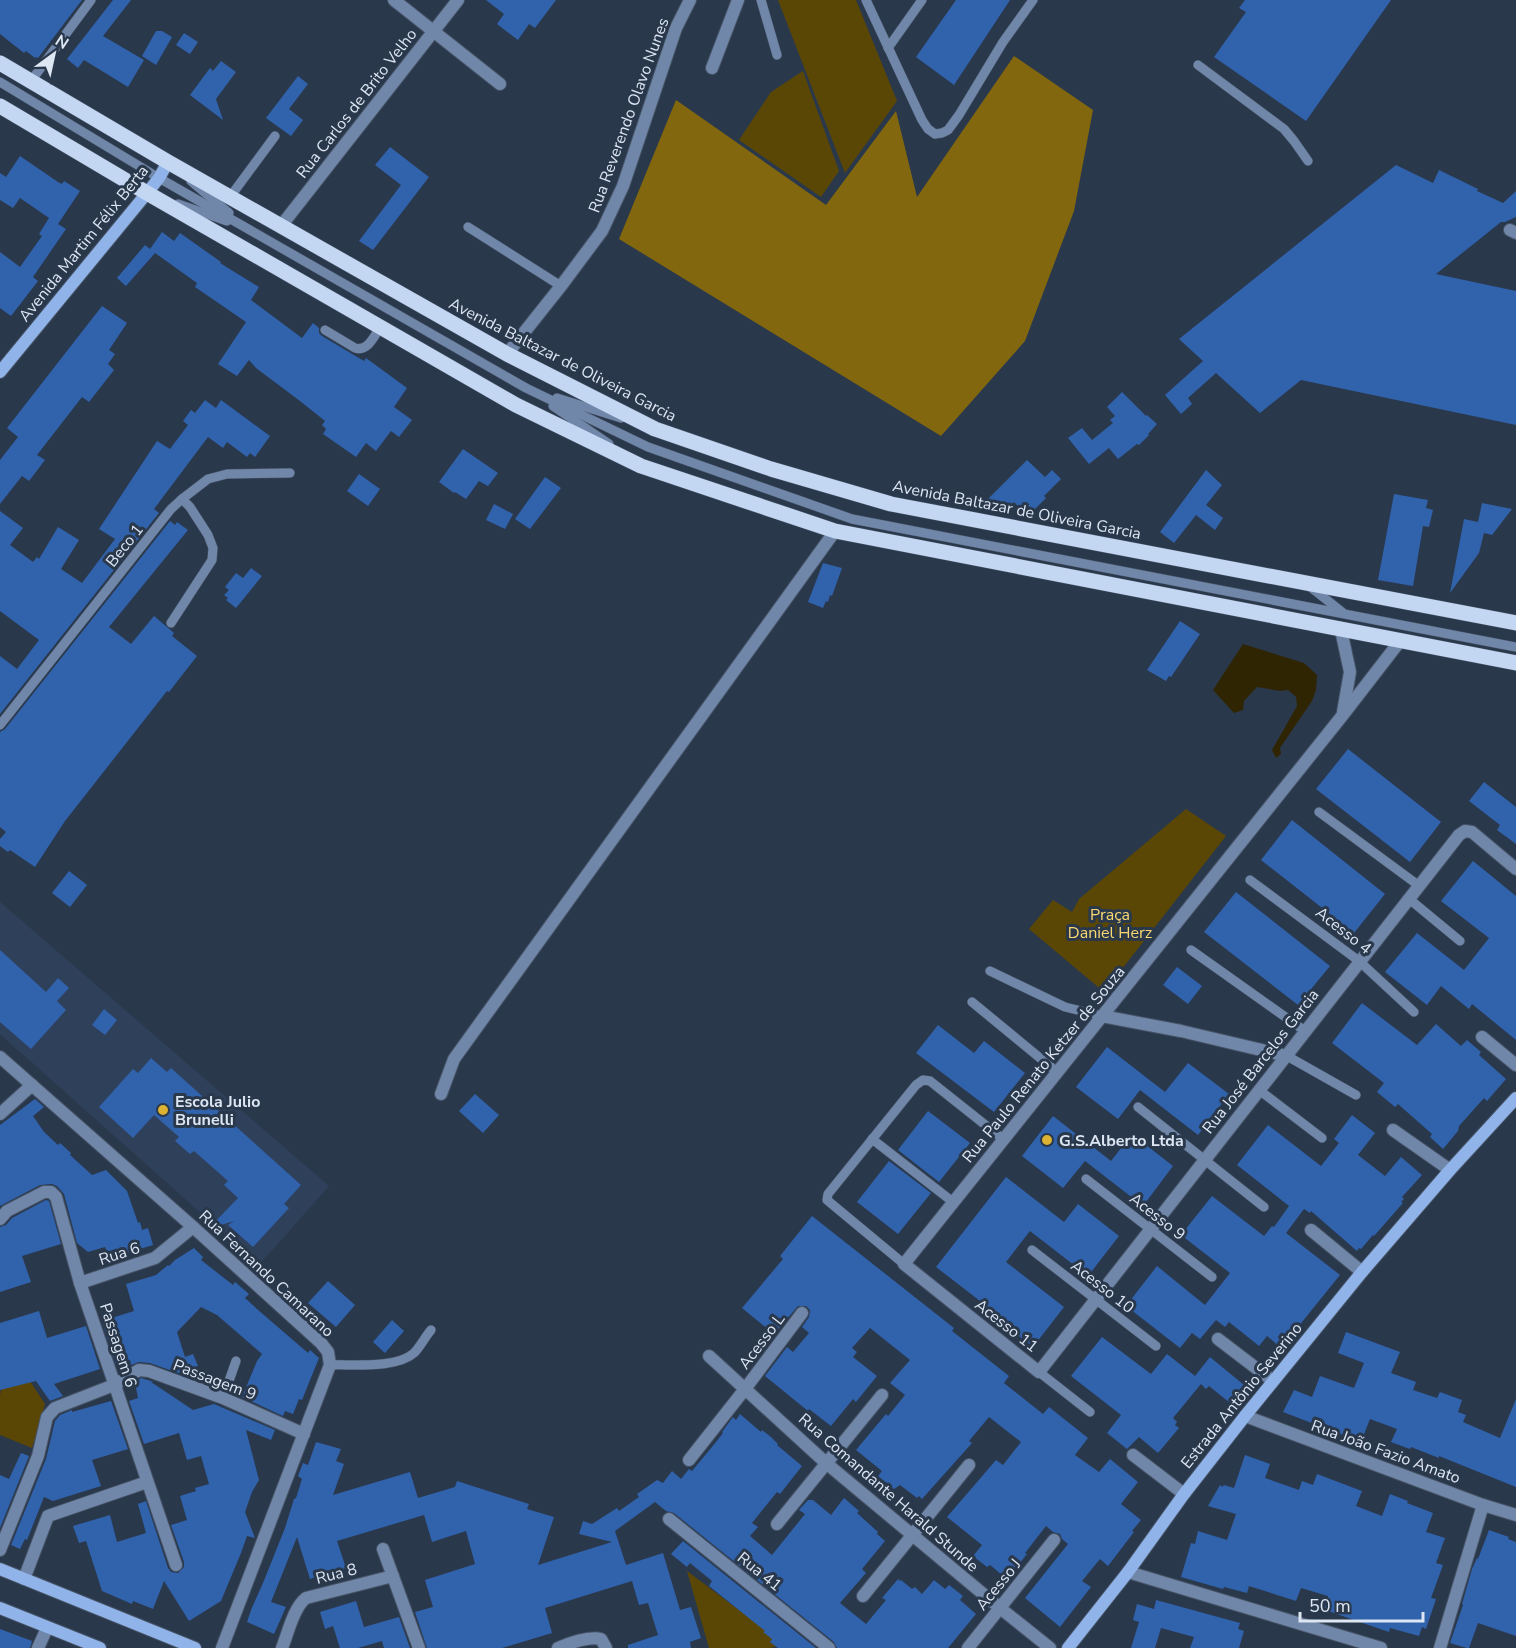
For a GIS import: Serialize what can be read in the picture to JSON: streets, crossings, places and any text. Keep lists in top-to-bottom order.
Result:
{
  "streets": {
    "main road": ["Avenida Martim Félix Berta", "Avenida Baltazar de Oliveira Garcia", "Estrada Antônio Severino"],
    "street": [
      "Rua Carlos de Brito Velho",
      "Rua Reverendo Olavo Nunes",
      "Rua José Barcelos Garcia",
      "Rua Paulo Renato Ketzer de Souza",
      "Rua 6",
      "Rua Fernando Camarano",
      "Acesso 11",
      "Acesso L",
      "Passagem 6",
      "Passagem 9",
      "Rua João Fazio Amato",
      "Rua Comandante Harald Stunde",
      "Rua 41",
      "Rua 8",
      "Acesso J"
    ],
    "lane": [
      "Beco 1",
      "Acesso 4",
      "Acesso 9",
      "Acesso 10"
    ]
  },
  "crossings": [
    ["Rua Carlos de Brito Velho", "Avenida Baltazar de Oliveira Garcia"],
    ["Rua Reverendo Olavo Nunes", "Avenida Baltazar de Oliveira Garcia"],
    ["Avenida Martim Félix Berta", "Avenida Baltazar de Oliveira Garcia"],
    ["Acesso 4", "Rua José Barcelos Garcia"],
    ["Rua José Barcelos Garcia", "Acesso 9"],
    ["Rua José Barcelos Garcia", "Acesso 10"],
    ["Rua José Barcelos Garcia", "Acesso 11"],
    ["Rua Paulo Renato Ketzer de Souza", "Acesso 11"],
    ["Rua 6", "Rua Fernando Camarano"],
    ["Rua 6", "Passagem 6"],
    ["Rua Fernando Camarano", "Passagem 9"],
    ["Acesso L", "Rua Comandante Harald Stunde"],
    ["Passagem 6", "Passagem 9"],
    ["Estrada Antônio Severino", "Rua João Fazio Amato"],
    ["Rua Comandante Harald Stunde", "Acesso J"]
  ],
  "parks": ["Praça Daniel Herz"],
  "places": ["Escola Julio Brunelli", "G.S.Alberto Ltda"],
  "scale_bar": "50 m",
  "north": "top right"
}
